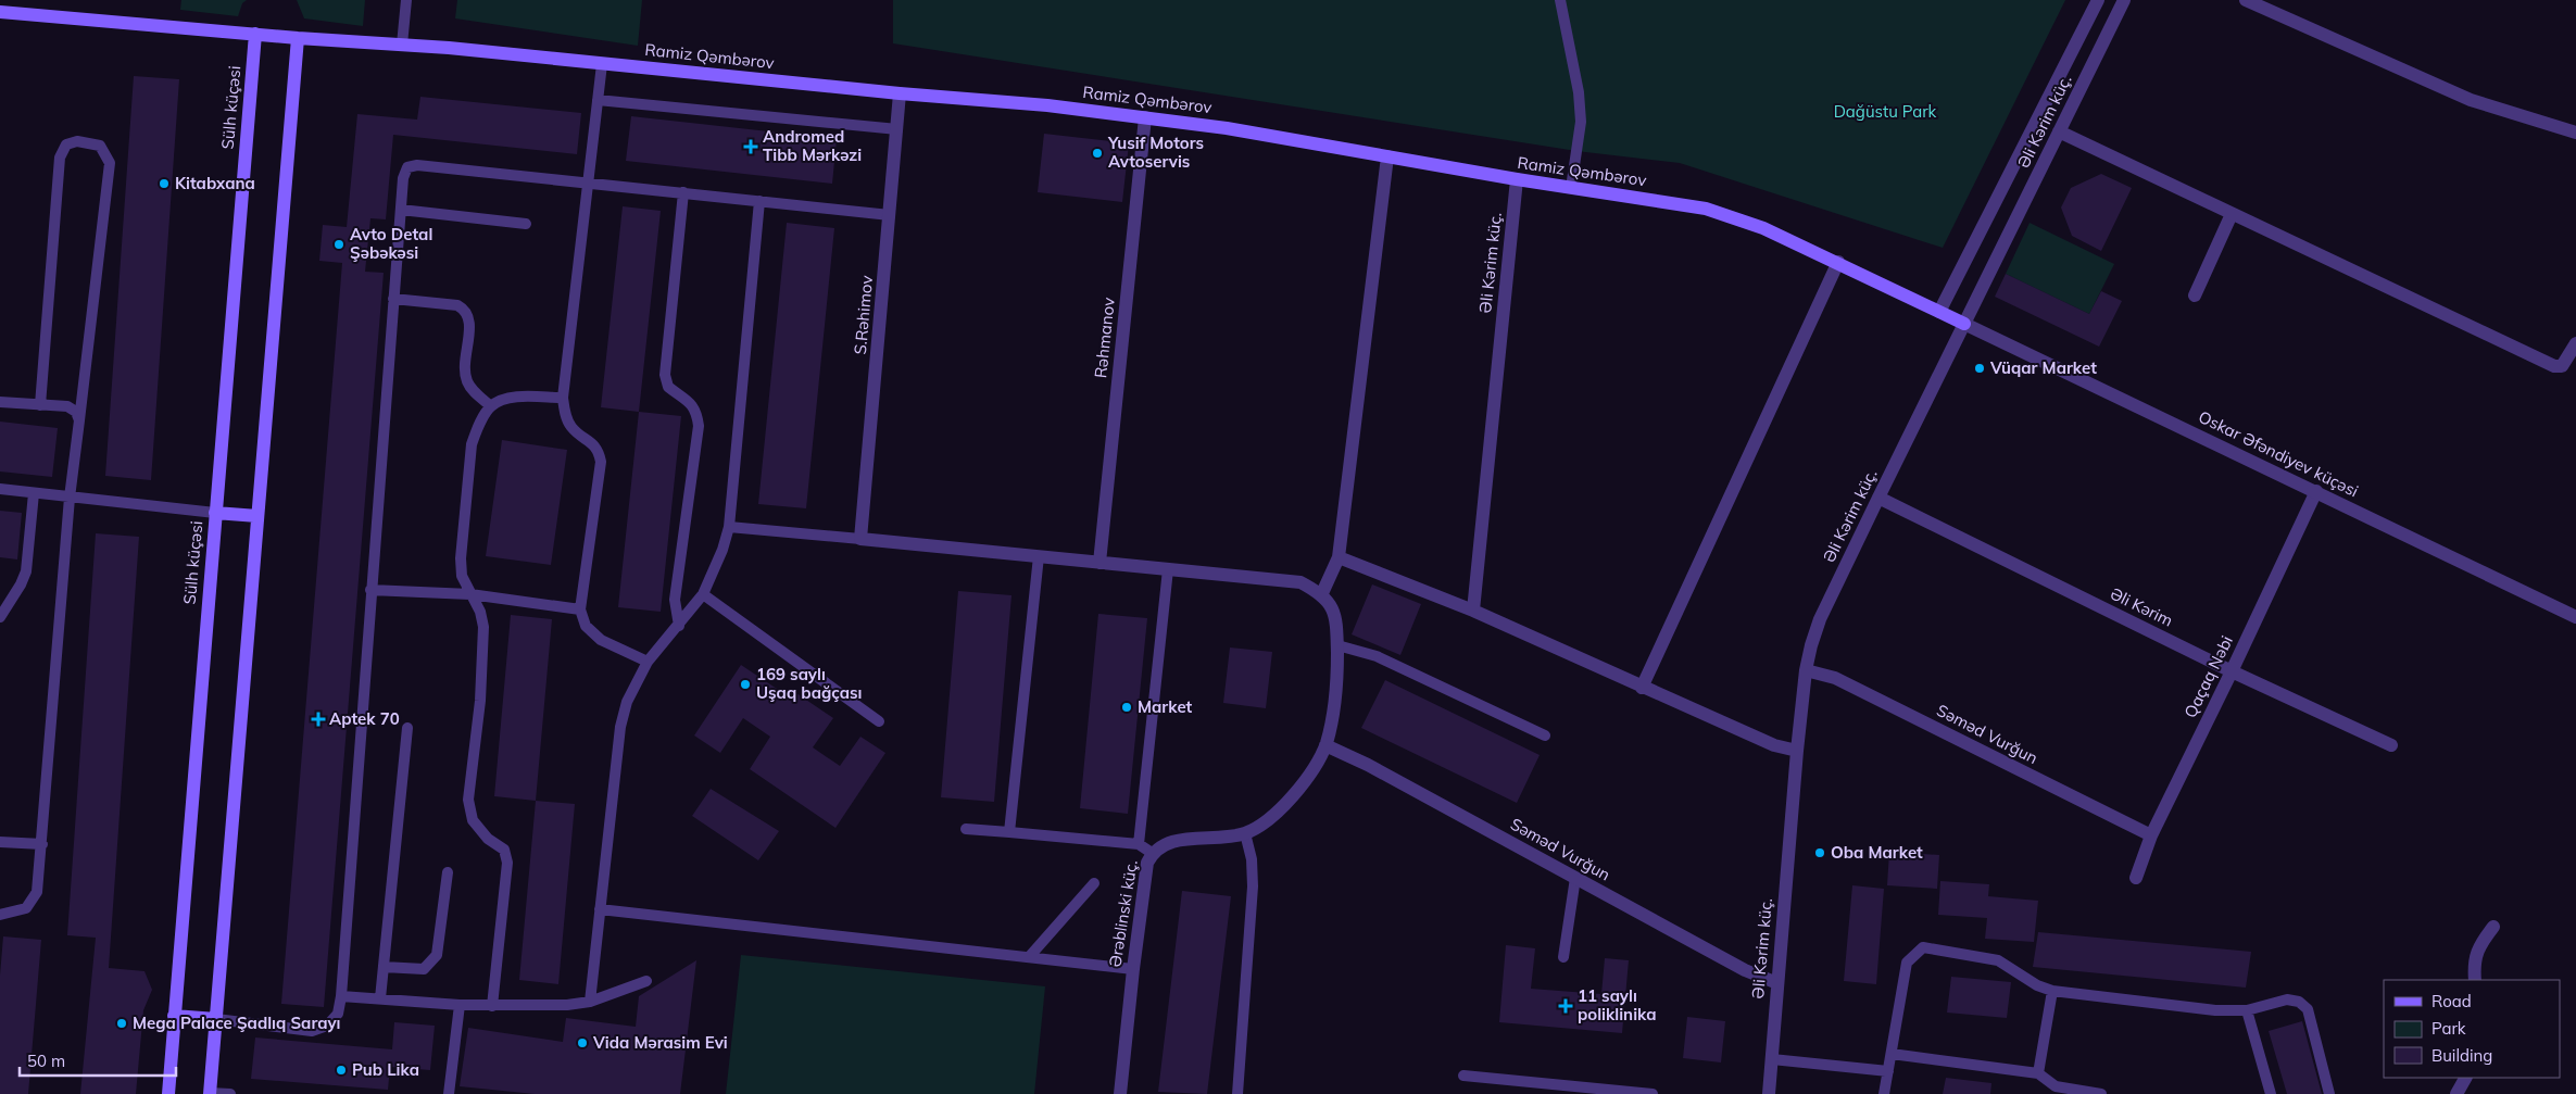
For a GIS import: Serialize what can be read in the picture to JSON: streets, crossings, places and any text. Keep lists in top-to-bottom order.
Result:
{
  "streets": {
    "main road": ["Ramiz Qəmbərov", "Sülh küçəsi"],
    "street": [
      "Əli Kərim küç.",
      "S.Rəhimov",
      "Rəhmanov",
      "Oskar Əfəndiyev küçəsi",
      "Əli Kərim",
      "Qaçaq Nəbi",
      "Səməd Vurğun",
      "Ərəblinski küç."
    ]
  },
  "crossings": [
    ["Ramiz Qəmbərov", "Sülh küçəsi"],
    ["Ramiz Qəmbərov", "Əli Kərim küç."],
    ["Ramiz Qəmbərov", "S.Rəhimov"],
    ["Ramiz Qəmbərov", "Rəhmanov"],
    ["Ramiz Qəmbərov", "Oskar Əfəndiyev küçəsi"],
    ["Əli Kərim küç.", "Oskar Əfəndiyev küçəsi"],
    ["Əli Kərim küç.", "Əli Kərim"],
    ["Əli Kərim küç.", "Səməd Vurğun"],
    ["Oskar Əfəndiyev küçəsi", "Qaçaq Nəbi"],
    ["Əli Kərim", "Qaçaq Nəbi"],
    ["Qaçaq Nəbi", "Səməd Vurğun"],
    ["Səməd Vurğun", "Ərəblinski küç."]
  ],
  "parks": ["Dağüstu Park"],
  "places": {
    "health": ["Andromed Tibb Mərkəzi", "Aptek 70", "11 saylı poliklinika"],
    "other": [
      "Yusif Motors Avtoservis",
      "Kitabxana",
      "Avto Detal Şəbəkəsi",
      "Vüqar Market",
      "169 saylı Uşaq bağçası",
      "Market",
      "Oba Market",
      "Mega Palace Şadlıq Sarayı",
      "Vida Mərasim Evi",
      "Pub Lika"
    ]
  },
  "legend": ["Road", "Park", "Building"],
  "scale_bar": "50 m"
}
